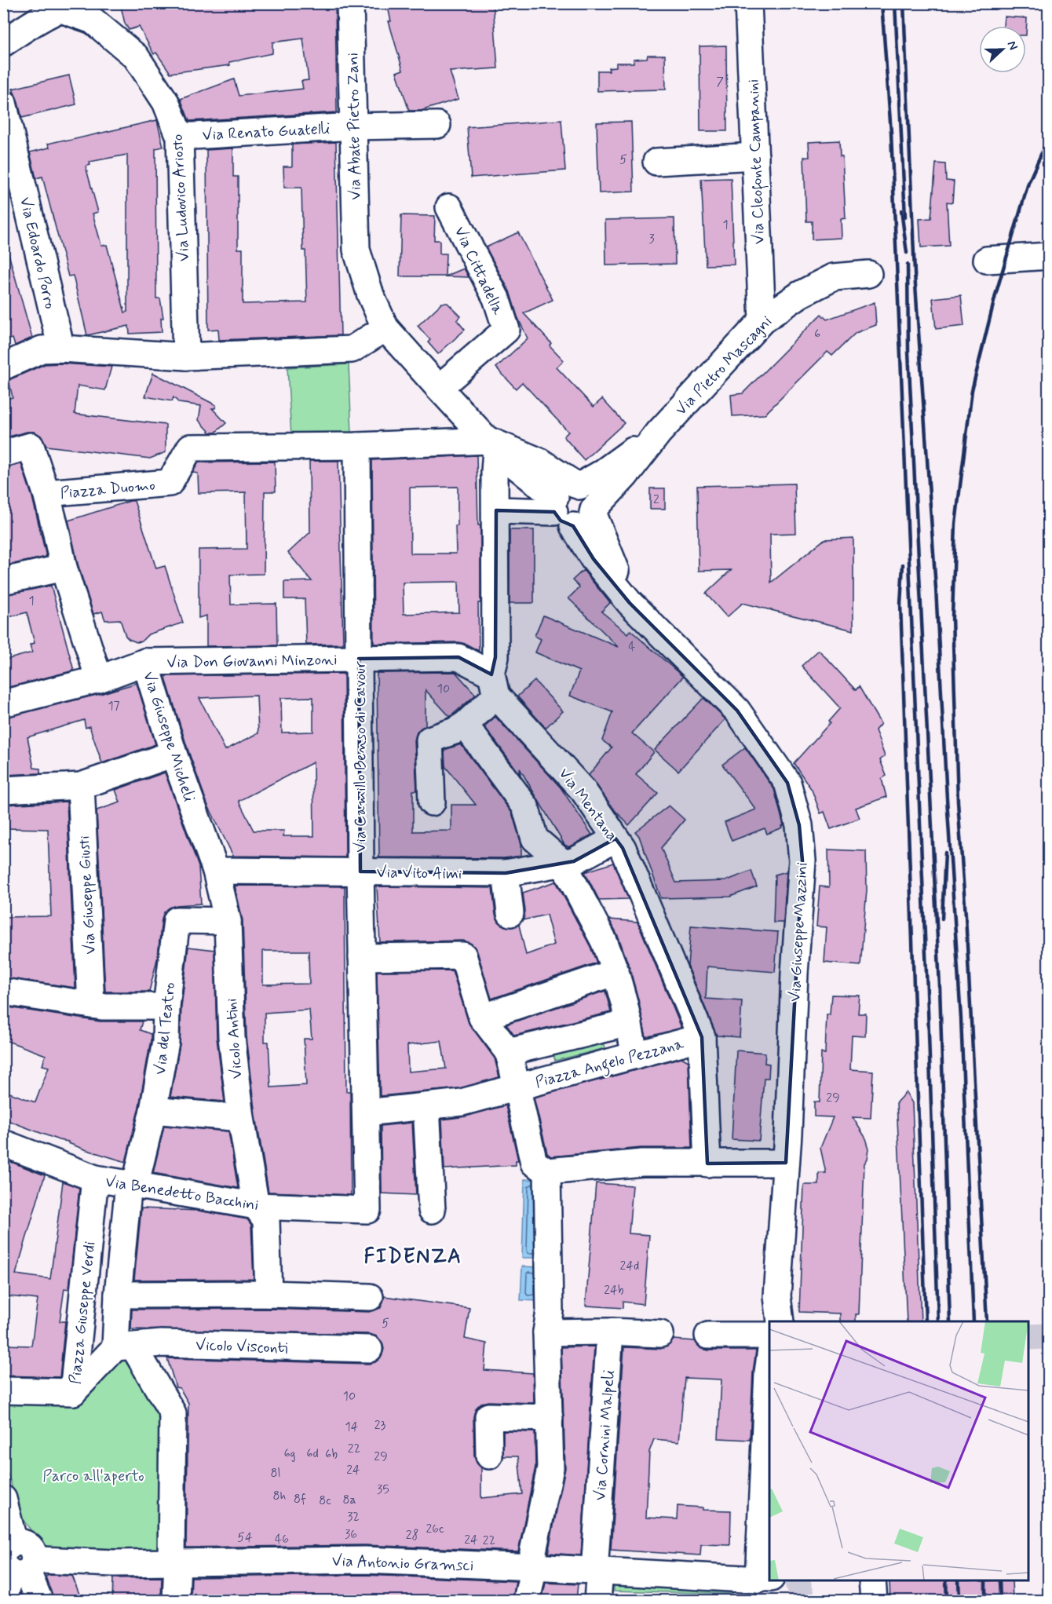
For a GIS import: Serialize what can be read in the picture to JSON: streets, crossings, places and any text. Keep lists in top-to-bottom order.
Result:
{
  "streets": {
    "street": [
      "Via Abate Pietro Zani",
      "Via Renato Guatelli",
      "Via Cleofonte Campanini",
      "Via Ludovico Ariosto",
      "Via Edoardo Porro",
      "Via Cittadella",
      "Via Pietro Mascagni",
      "Piazza Duomo",
      "Via Don Giovanni Minzoni",
      "Via Giuseppe Micheli",
      "Via Camillo Benso di Cavour",
      "Via Mentana",
      "Via Vito Aimi",
      "Via Giuseppe Giusti",
      "Via Giuseppe Mazzini",
      "Via del Teatro",
      "Vicolo Antini",
      "Piazza Angelo Pezzana",
      "Via Benedetto Bacchini",
      "Piazza Giuseppe Verdi",
      "Vicolo Visconti",
      "Via Cornini Malpeli",
      "Via Antonio Gramsci"
    ]
  },
  "crossings": [
    ["Via Abate Pietro Zani", "Via Renato Guatelli"],
    ["Via Renato Guatelli", "Via Ludovico Ariosto"],
    ["Via Cleofonte Campanini", "Via Pietro Mascagni"],
    ["Via Pietro Mascagni", "Via Giuseppe Mazzini"],
    ["Piazza Duomo", "Via Camillo Benso di Cavour"],
    ["Via Don Giovanni Minzoni", "Via Giuseppe Micheli"],
    ["Via Don Giovanni Minzoni", "Via Camillo Benso di Cavour"],
    ["Via Don Giovanni Minzoni", "Via Mentana"],
    ["Via Giuseppe Micheli", "Via Vito Aimi"],
    ["Via Giuseppe Micheli", "Vicolo Antini"],
    ["Via Camillo Benso di Cavour", "Via Vito Aimi"],
    ["Via Camillo Benso di Cavour", "Piazza Angelo Pezzana"],
    ["Via Camillo Benso di Cavour", "Via Benedetto Bacchini"],
    ["Via Mentana", "Via Vito Aimi"],
    ["Via Mentana", "Piazza Angelo Pezzana"],
    ["Via Vito Aimi", "Vicolo Antini"],
    ["Via del Teatro", "Vicolo Antini"],
    ["Via del Teatro", "Via Benedetto Bacchini"],
    ["Vicolo Antini", "Via Benedetto Bacchini"],
    ["Via Benedetto Bacchini", "Piazza Giuseppe Verdi"],
    ["Piazza Giuseppe Verdi", "Vicolo Visconti"],
    ["Via Cornini Malpeli", "Via Antonio Gramsci"]
  ],
  "districts": ["FIDENZA"],
  "parks": ["Parco all'aperto"],
  "house_numbers": [
    "7",
    "5",
    "1",
    "3",
    "6",
    "2",
    "1",
    "4",
    "10",
    "17",
    "29",
    "24d",
    "24b",
    "5",
    "10",
    "23",
    "14",
    "22",
    "6g",
    "6d",
    "6b",
    "29",
    "24",
    "8l",
    "35",
    "8h",
    "8f",
    "8a",
    "8c",
    "32",
    "26c",
    "36",
    "28",
    "54",
    "46",
    "24",
    "22"
  ],
  "north": "right"
}
